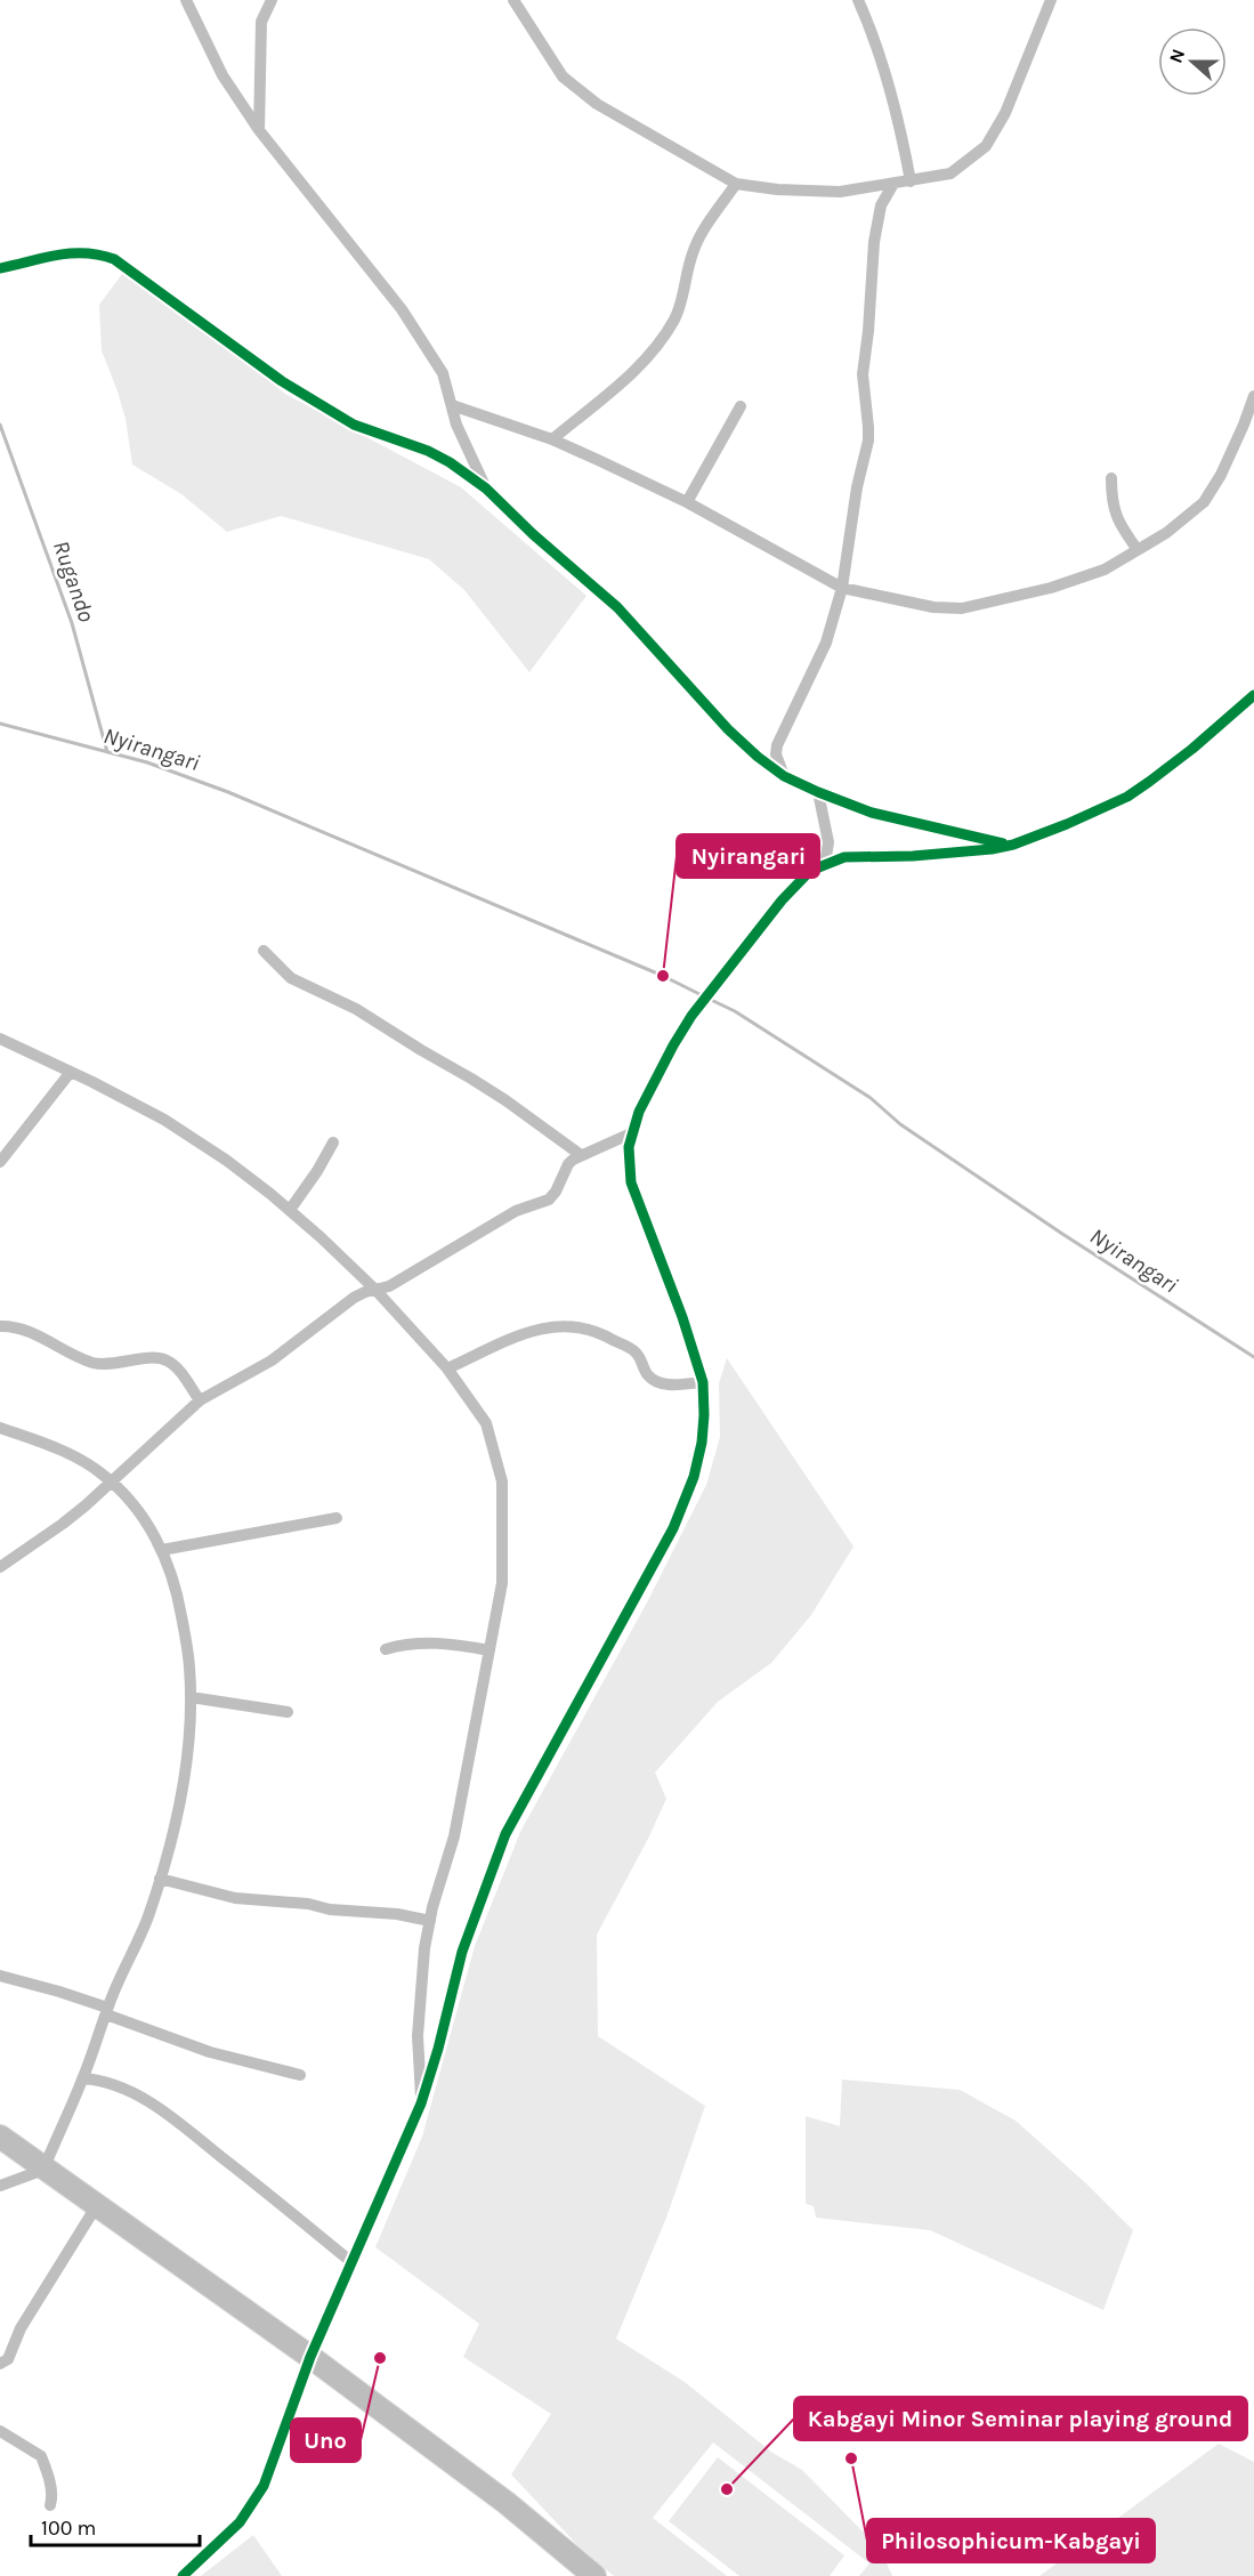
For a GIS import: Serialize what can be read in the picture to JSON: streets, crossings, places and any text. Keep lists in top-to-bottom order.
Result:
{
  "water": ["Rugando", "Nyirangari"],
  "places": [
    "Nyirangari",
    "Uno",
    "Philosophicum-Kabgayi",
    "Kabgayi Minor Seminar playing ground"
  ],
  "scale_bar": "100 m",
  "north": "left"
}
